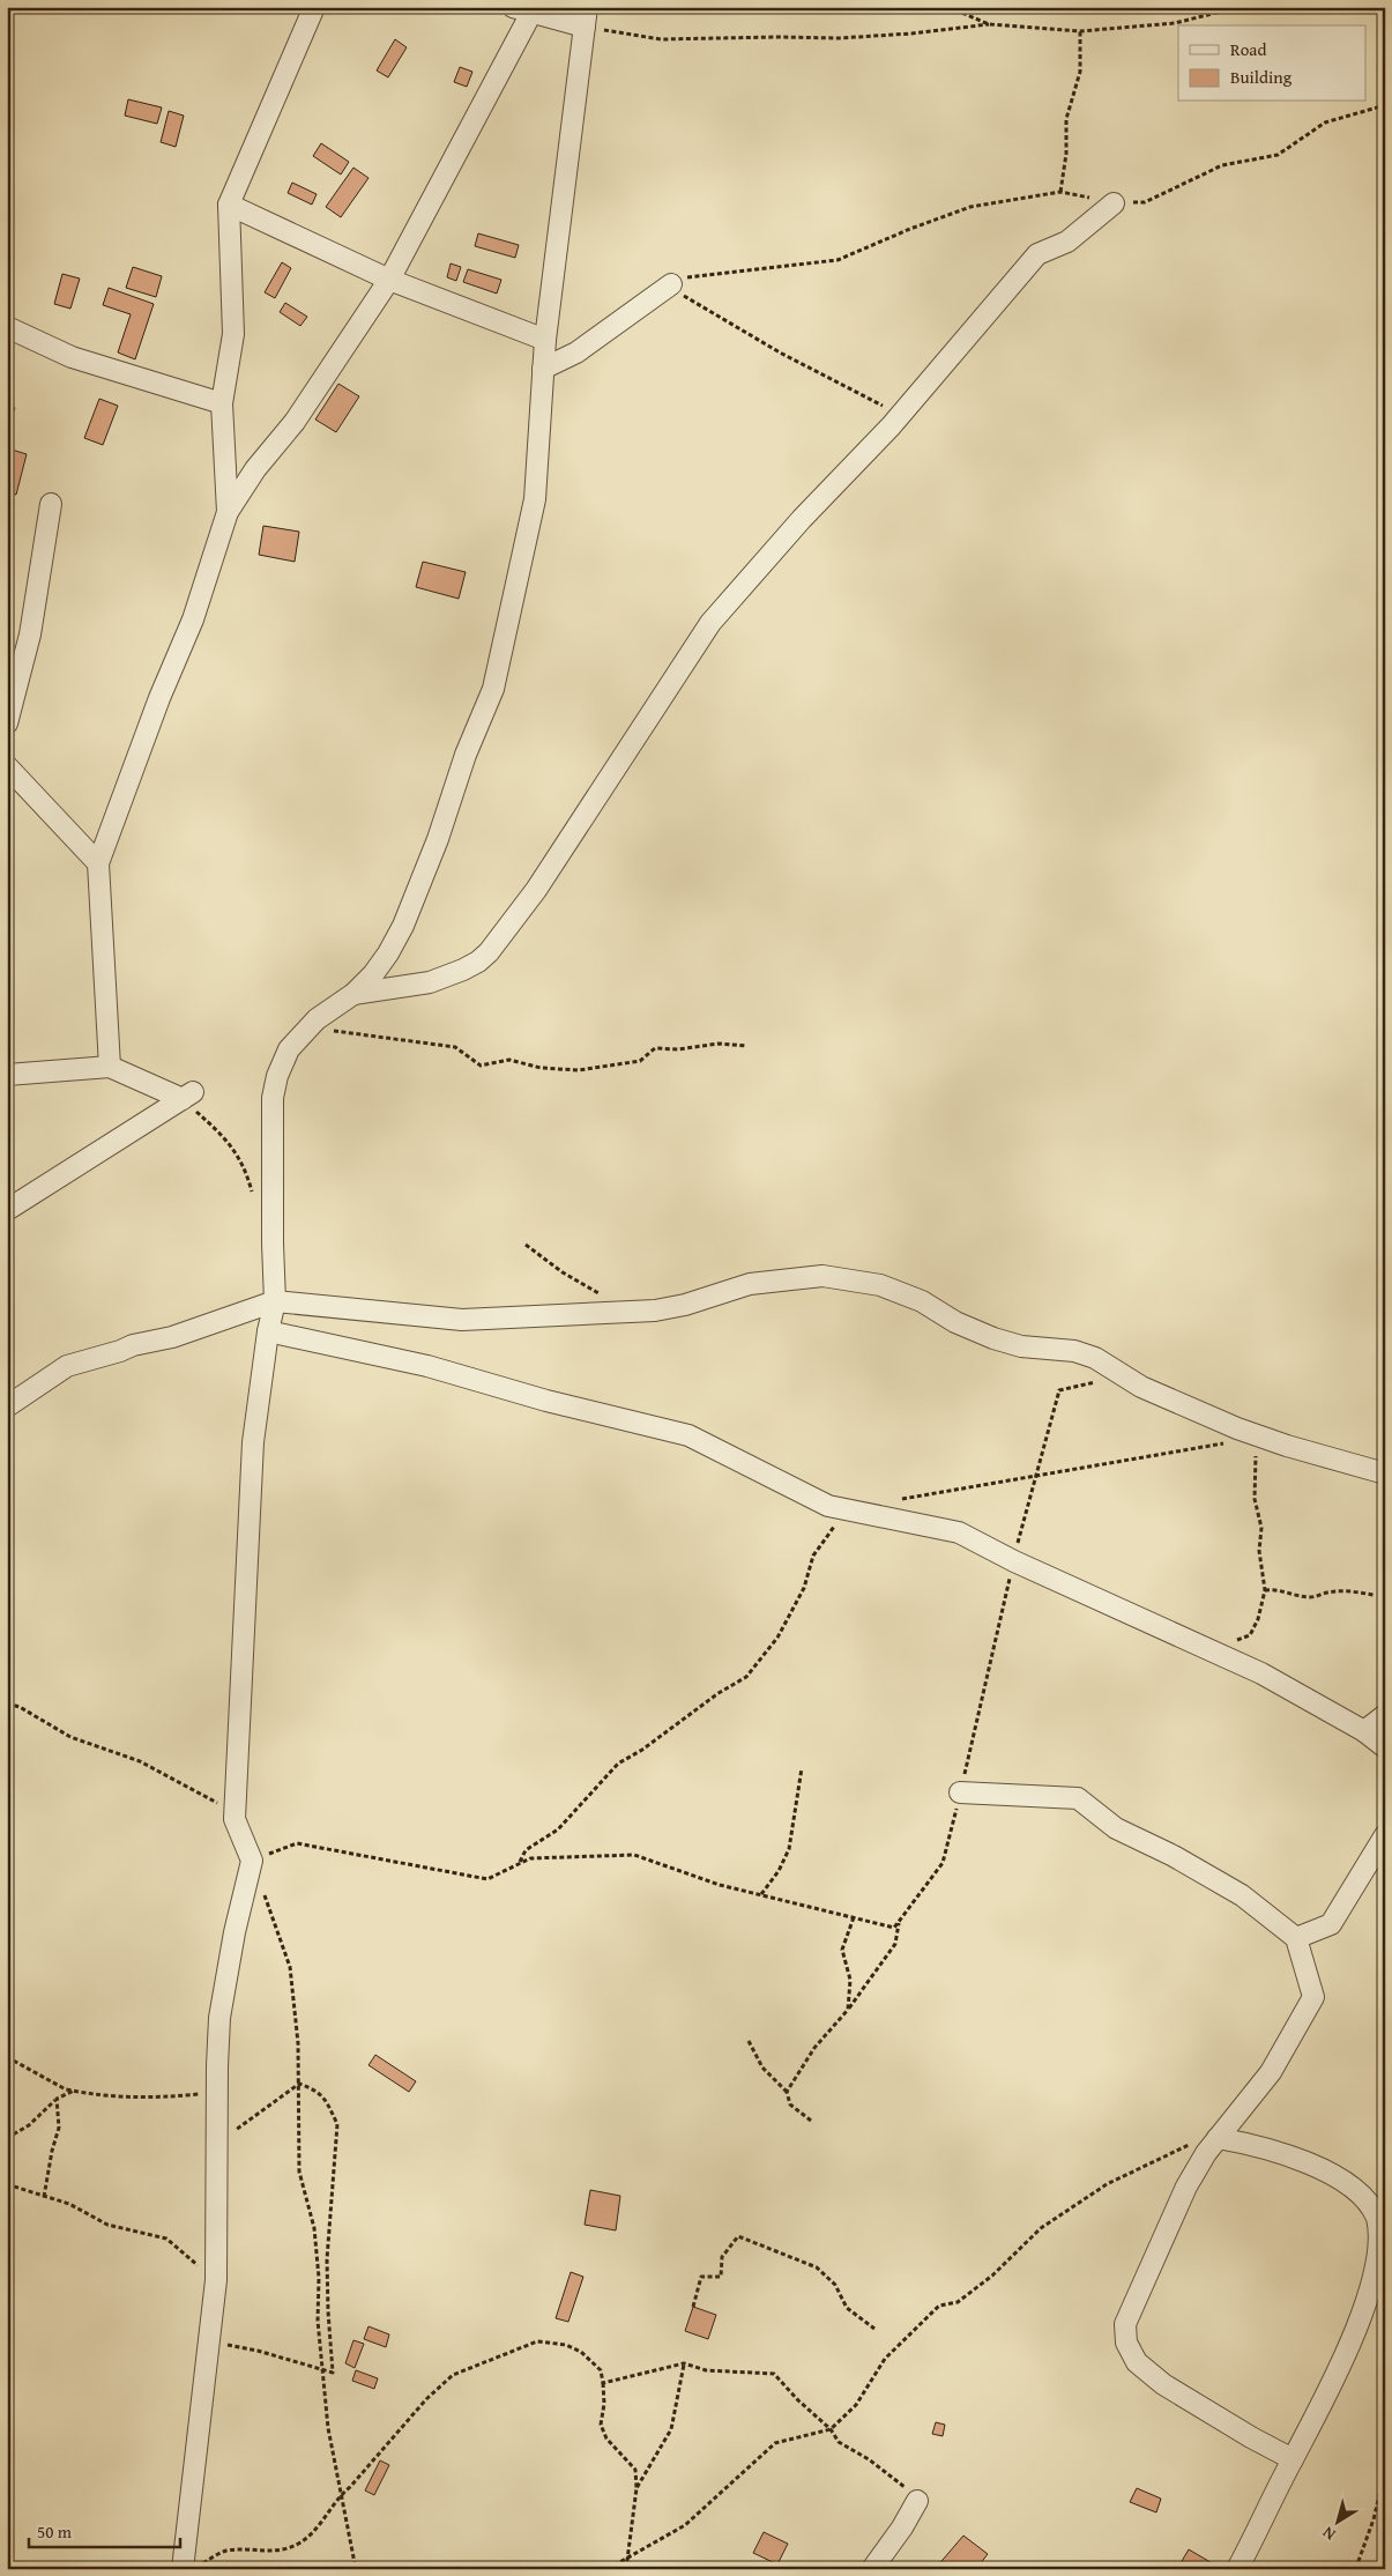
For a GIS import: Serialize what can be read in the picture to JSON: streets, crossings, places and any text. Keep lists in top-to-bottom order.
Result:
{
  "legend": ["Road", "Building"],
  "scale_bar": "50 m",
  "north": "bottom left"
}
